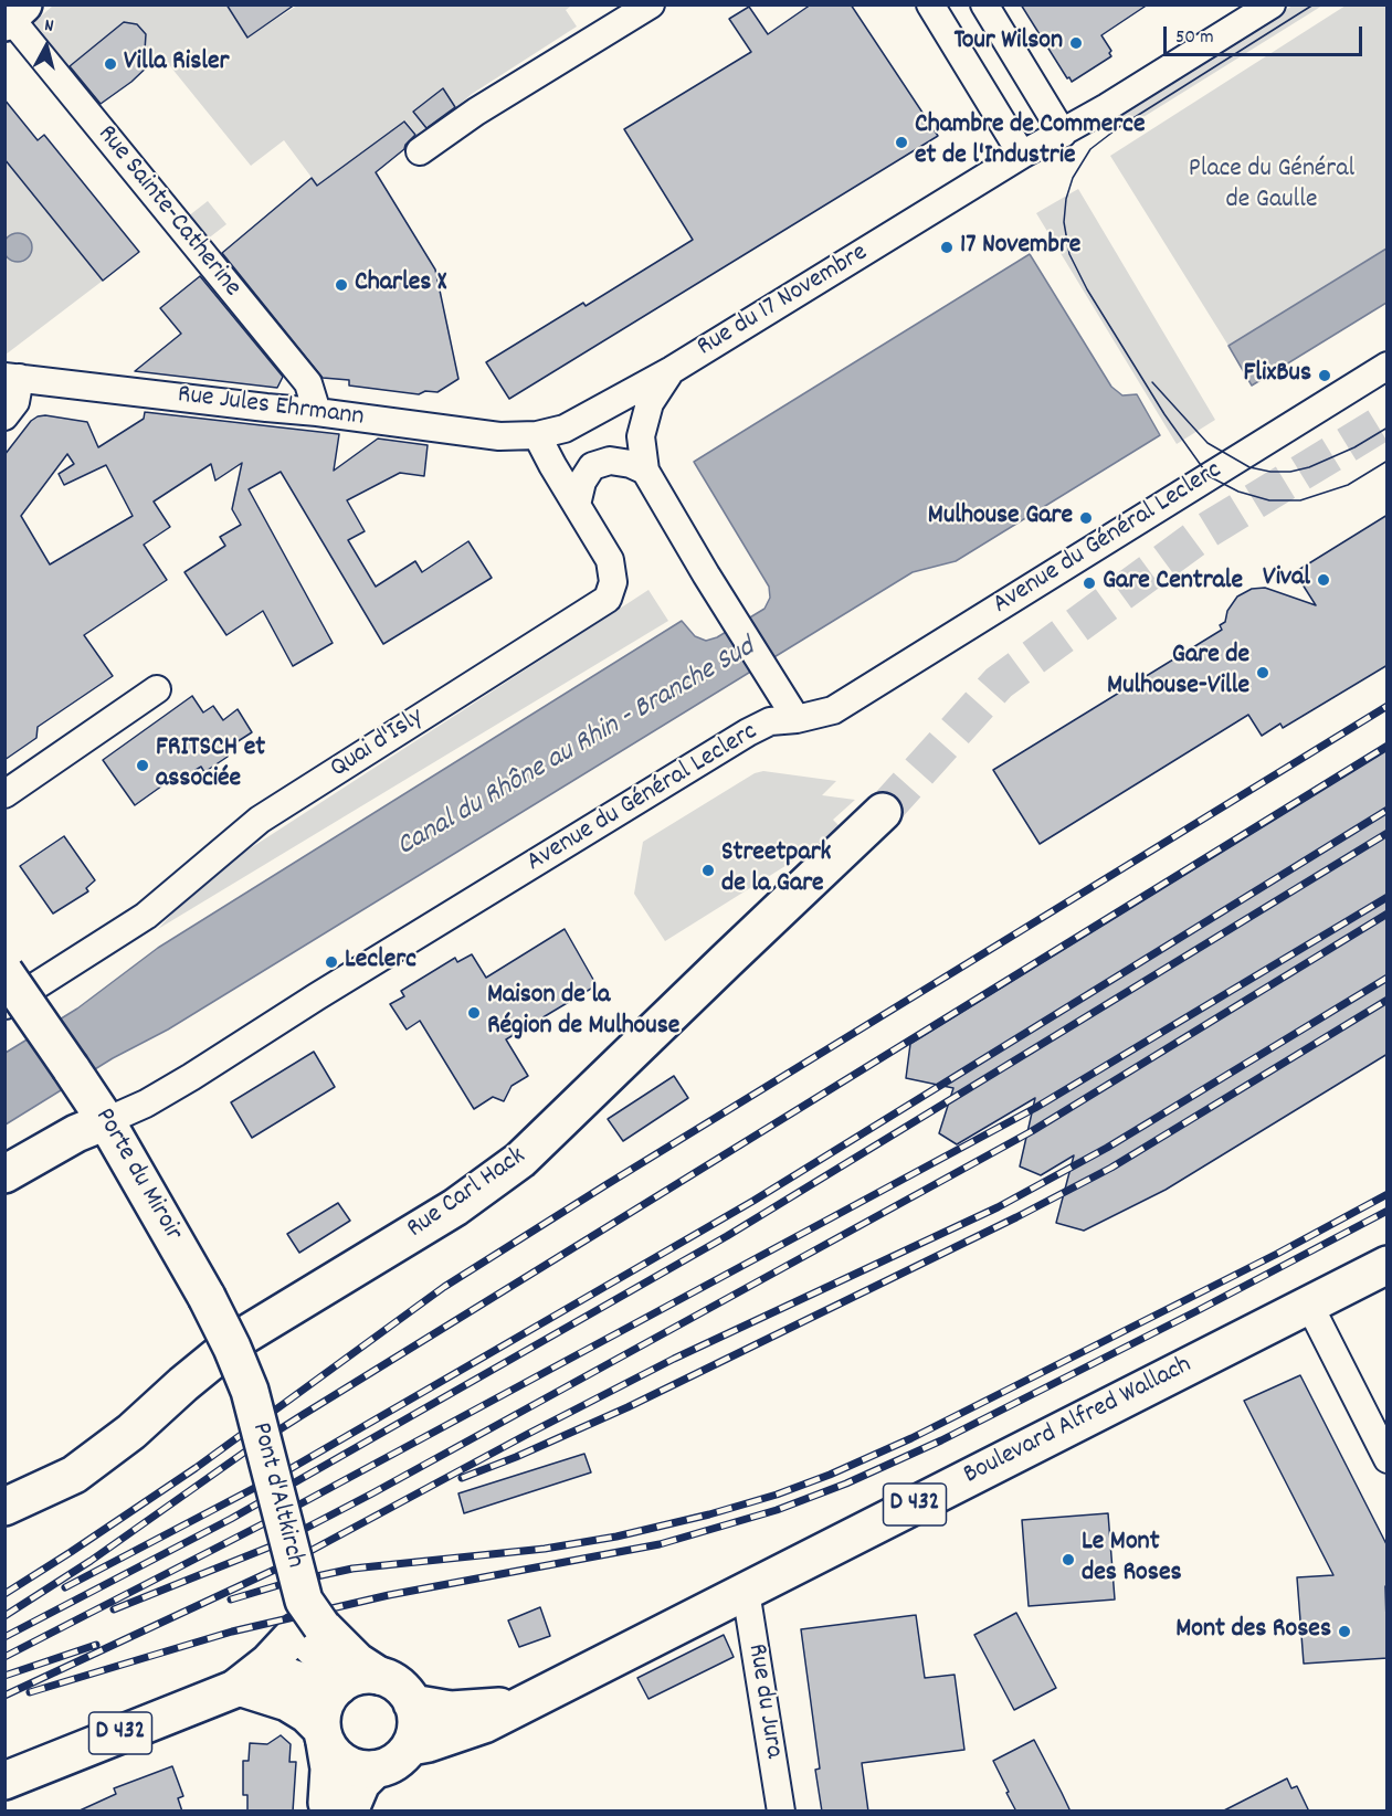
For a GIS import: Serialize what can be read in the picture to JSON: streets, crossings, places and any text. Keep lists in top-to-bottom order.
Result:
{
  "streets": {
    "main road": [
      "Porte du Miroir",
      "Rue Carl Hack",
      "Boulevard Alfred Wallach",
      "Pont d'Altkirch",
      "D 432"
    ],
    "street": [
      "Rue Sainte-Catherine",
      "Rue du 17 Novembre",
      "Rue Jules Ehrmann",
      "Avenue du Général Leclerc",
      "Quai d'Isly",
      "Rue du Jura"
    ]
  },
  "crossings": [
    ["Rue Sainte-Catherine", "Rue Jules Ehrmann"],
    ["Rue du 17 Novembre", "Rue Jules Ehrmann"],
    ["Rue du 17 Novembre", "Quai d'Isly"],
    ["Rue Jules Ehrmann", "Quai d'Isly"],
    ["Avenue du Général Leclerc", "Porte du Miroir"],
    ["Porte du Miroir", "Pont d'Altkirch"],
    ["Boulevard Alfred Wallach", "D 432"],
    ["Boulevard Alfred Wallach", "Rue du Jura"]
  ],
  "water": ["Canal du Rhône au Rhin - Branche Sud"],
  "parks": ["Place du Général de Gaulle"],
  "places": [
    "Tour Wilson",
    "Villa Risler",
    "Chambre de Commerce et de l'Industrie",
    "17 Novembre",
    "Charles X",
    "FlixBus",
    "Mulhouse Gare",
    "Vival",
    "Gare Centrale",
    "Gare de Mulhouse-Ville",
    "FRITSCH et associée",
    "Streetpark de la Gare",
    "Leclerc",
    "Maison de la Région de Mulhouse",
    "Le Mont des Roses",
    "Mont des Roses"
  ],
  "scale_bar": "50 m",
  "north": "top"
}
